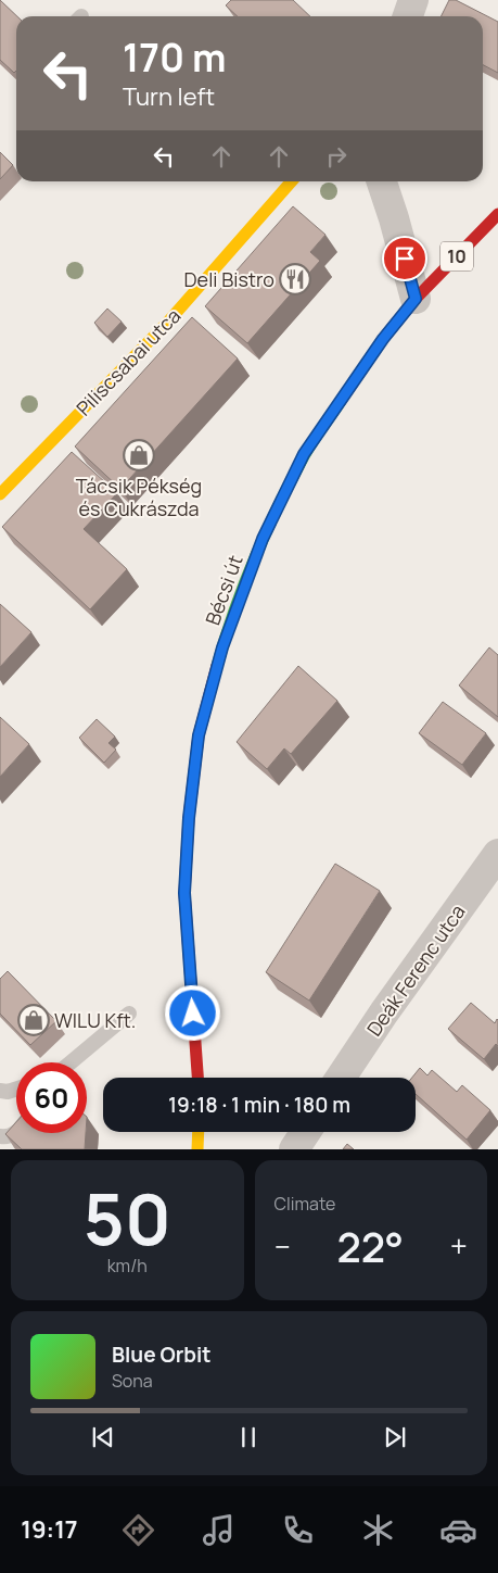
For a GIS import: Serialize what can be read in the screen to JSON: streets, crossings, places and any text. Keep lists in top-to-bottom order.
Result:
{
  "streets": {
    "main road": ["10", "Piliscsabai utca", "Bécsi út"],
    "street": ["Deák Ferenc utca"]
  },
  "places": {
    "restaurant": ["Deli Bistro"],
    "shop": ["Tácsik Pékség és Cukrászda", "WILU Kft."]
  },
  "page": {
    "turn": ["170 m", "Turn left"],
    "limit": "60",
    "trip": "19:18 · 1 min · 180 m",
    "tile": [
      ["50", "km/h"],
      "Climate"
    ],
    "heat": ["−", "22°", "+"],
    "song": ["Blue Orbit", "Sona"],
    "tabs": "19:17"
  }
}
